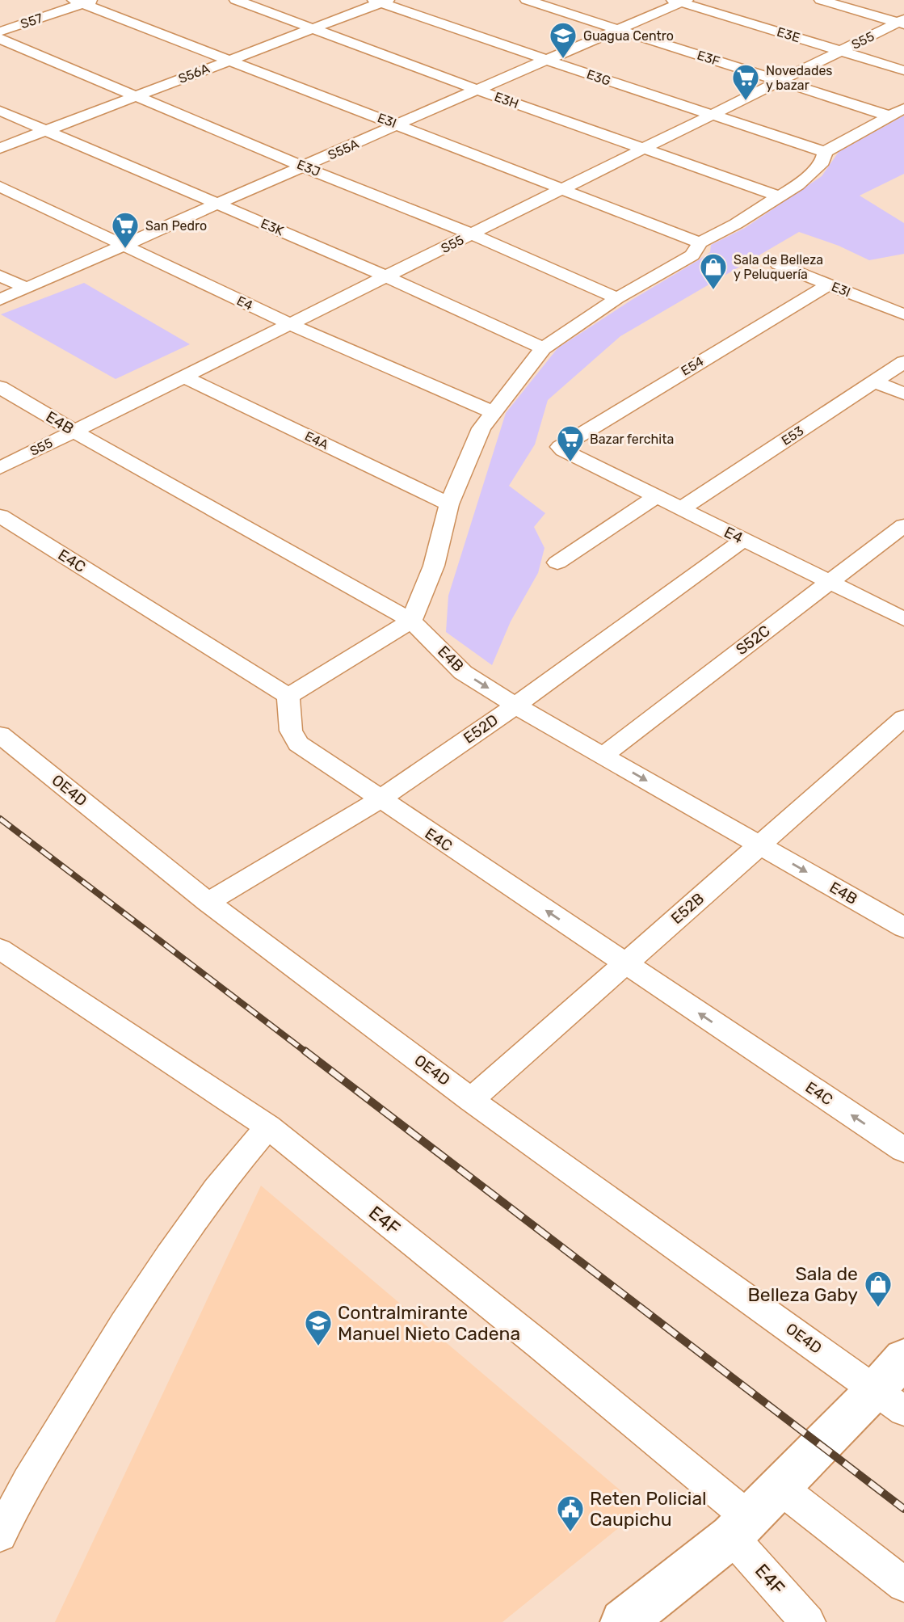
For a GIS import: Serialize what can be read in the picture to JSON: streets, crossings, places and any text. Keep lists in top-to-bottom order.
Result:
{
  "streets": {
    "street": [
      "S57",
      "E3E",
      "S55",
      "E3F",
      "S56A",
      "E3G",
      "E3H",
      "E3I",
      "S55A",
      "E3J",
      "E3K",
      "E4",
      "E54",
      "E4B",
      "E53",
      "E4A",
      "E4C",
      "S52C",
      "E52D",
      "OE4D",
      "E52B",
      "E4F"
    ]
  },
  "crossings": [
    ["S57", "E3I"],
    ["E3E", "S55"],
    ["E3E", "S55A"],
    ["S55", "E3F"],
    ["S55", "E3G"],
    ["S55", "E3H"],
    ["S55", "E3I"],
    ["S55", "E3J"],
    ["S55", "E3K"],
    ["S55", "E4"],
    ["S55", "E4B"],
    ["S55", "E4A"],
    ["E3F", "S55A"],
    ["S56A", "E3G"],
    ["S56A", "E3H"],
    ["S56A", "E3I"],
    ["S56A", "E3J"],
    ["S56A", "E3K"],
    ["E3G", "S55A"],
    ["E3H", "S55A"],
    ["E3I", "S55A"],
    ["E3I", "E54"],
    ["S55A", "E3J"],
    ["S55A", "E3K"],
    ["S55A", "E4"],
    ["E4", "E54"],
    ["E4", "E53"],
    ["E4", "S52C"],
    ["E4", "E52D"],
    ["E4B", "S52C"],
    ["E4B", "E52D"],
    ["E4B", "E52B"],
    ["E4C", "E52D"],
    ["E4C", "E52B"],
    ["E52D", "OE4D"],
    ["OE4D", "E52B"]
  ],
  "one_way": ["E4B", "E4C"],
  "places": {
    "school or university": ["Guagua Centro", "Contralmirante Manuel Nieto Cadena"],
    "supermarket": ["Novedades y bazar", "San Pedro", "Bazar ferchita"],
    "shop": ["Sala de Belleza y Peluquería", "Sala de Belleza Gaby"],
    "public building": ["Reten Policial Caupichu"]
  }
}
